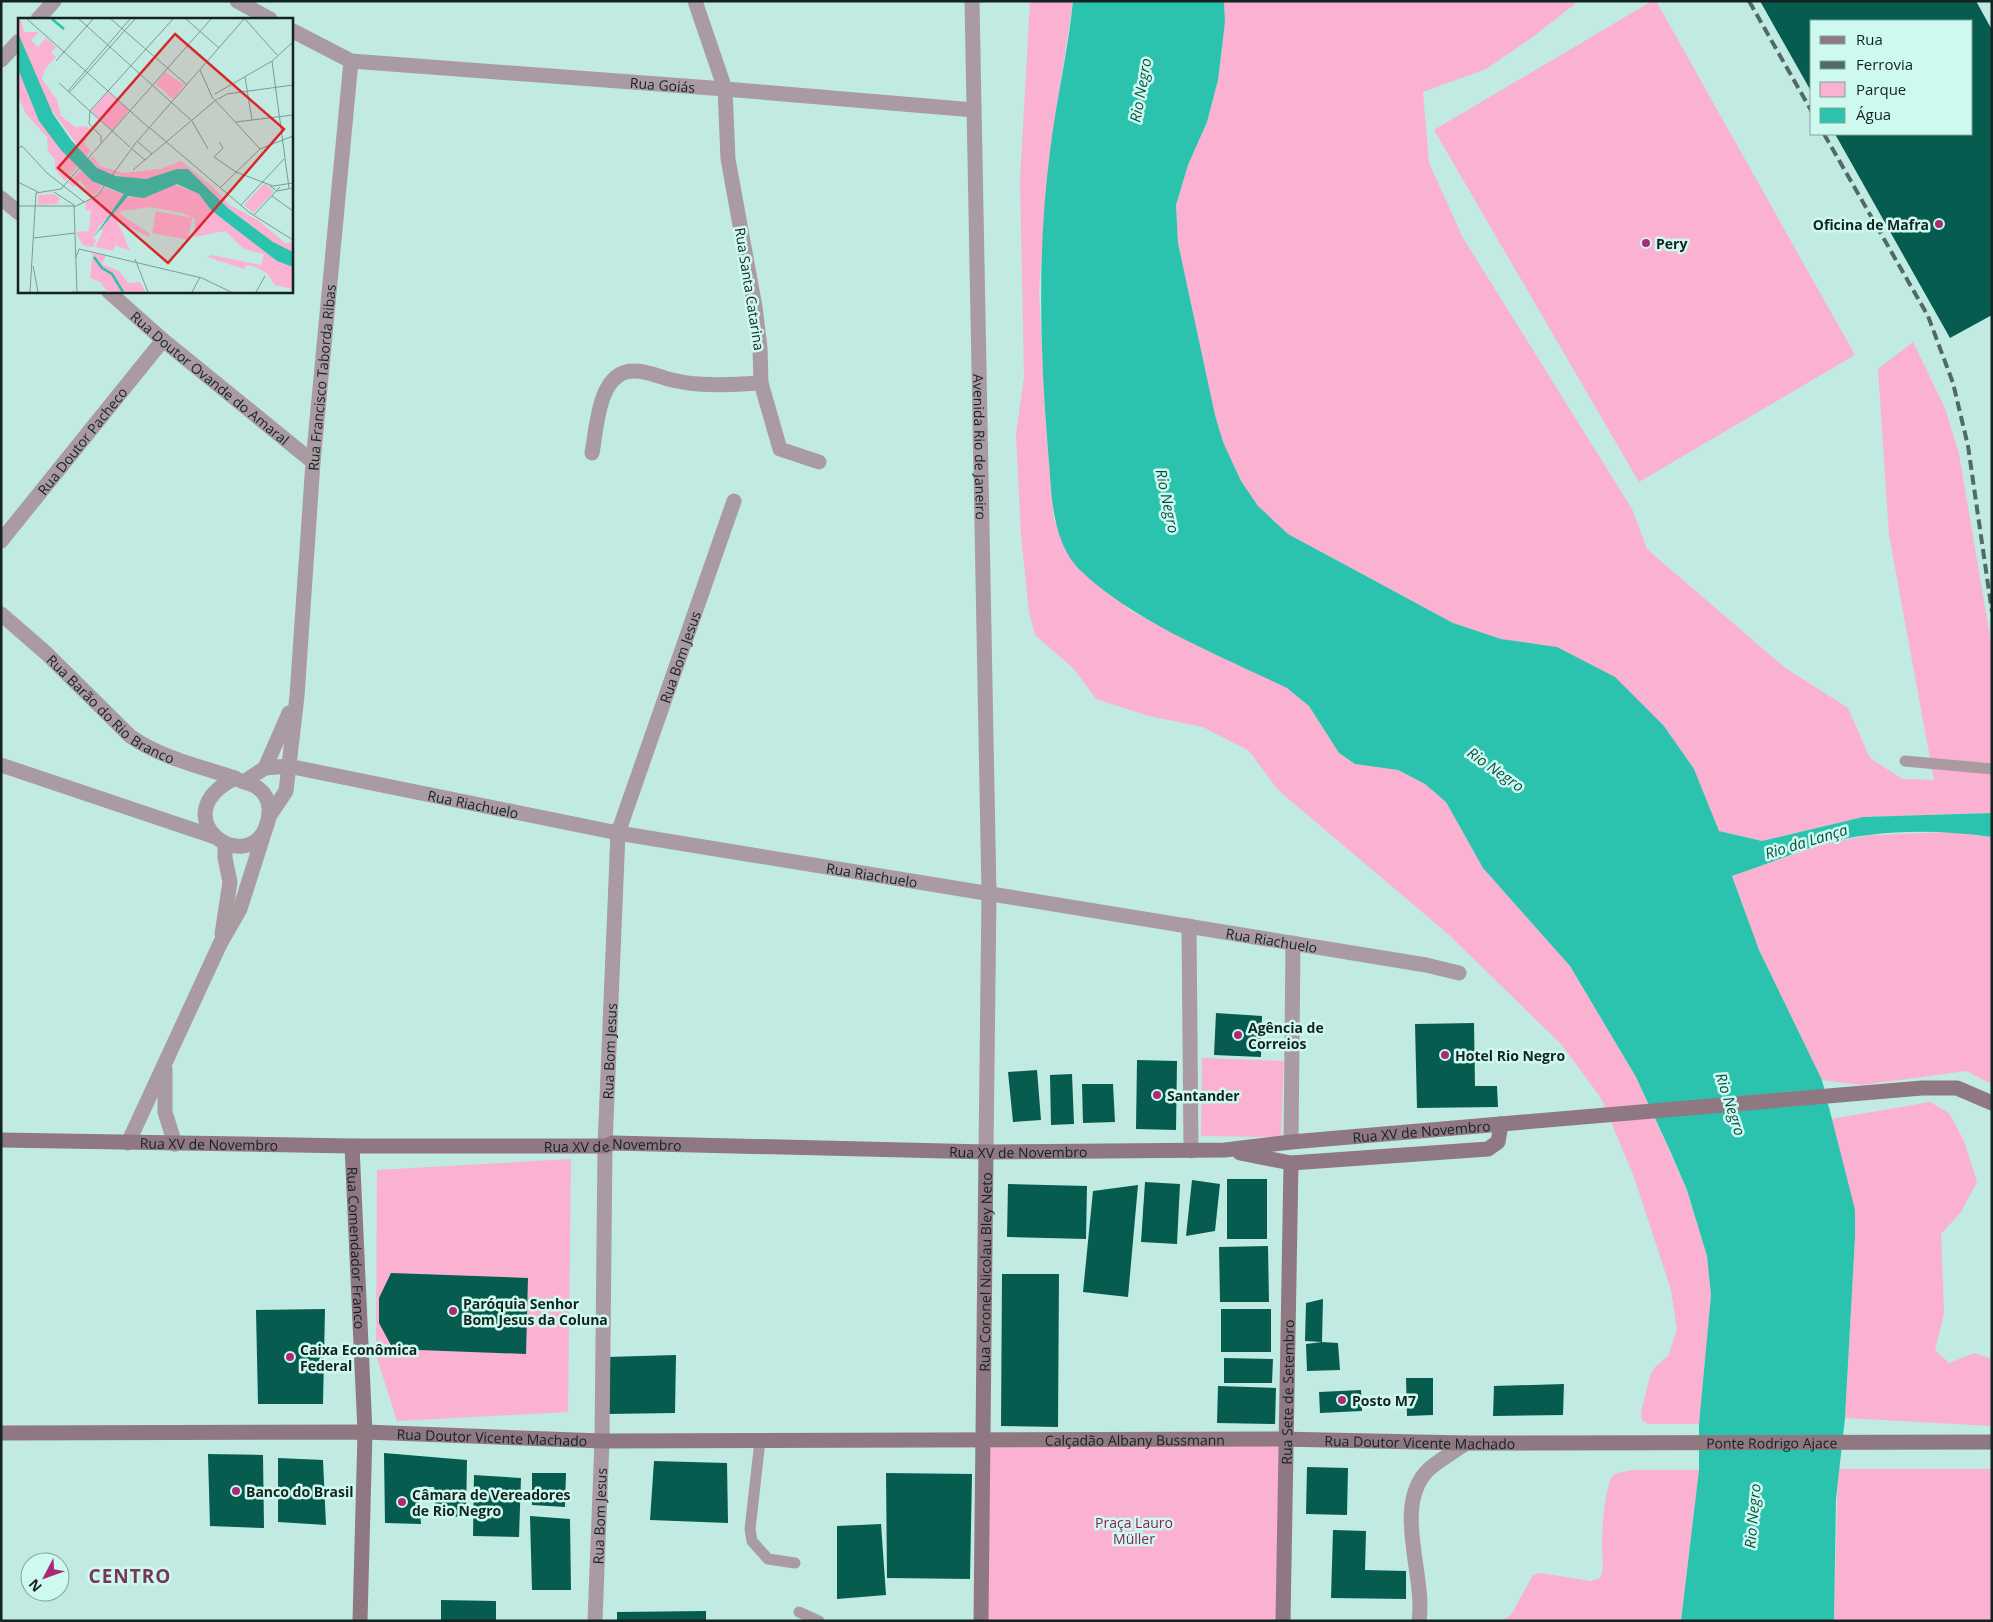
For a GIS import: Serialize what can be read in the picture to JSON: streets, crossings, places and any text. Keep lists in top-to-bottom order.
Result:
{
  "streets": {
    "main road": [
      "Rua XV de Novembro",
      "Rua Comendador Franco",
      "Rua Coronel Nicolau Bley Neto",
      "Rua Sete de Setembro",
      "Rua Doutor Vicente Machado",
      "Calçadão Albany Bussmann",
      "Ponte Rodrigo Ajace"
    ],
    "street": [
      "Rua Goiás",
      "Rua Santa Catarina",
      "Rua Doutor Ovande do Amaral",
      "Rua Francisco Taborda Ribas",
      "Rua Doutor Pacheco",
      "Avenida Rio de Janeiro",
      "Rua Bom Jesus",
      "Rua Barão do Rio Branco",
      "Rua Riachuelo"
    ]
  },
  "crossings": [
    ["Rua Goiás", "Rua Santa Catarina"],
    ["Rua Goiás", "Rua Francisco Taborda Ribas"],
    ["Rua Goiás", "Avenida Rio de Janeiro"],
    ["Rua Doutor Ovande do Amaral", "Rua Francisco Taborda Ribas"],
    ["Rua Doutor Ovande do Amaral", "Rua Doutor Pacheco"],
    ["Rua Francisco Taborda Ribas", "Rua Barão do Rio Branco"],
    ["Rua Francisco Taborda Ribas", "Rua Riachuelo"],
    ["Avenida Rio de Janeiro", "Rua Riachuelo"],
    ["Avenida Rio de Janeiro", "Rua Coronel Nicolau Bley Neto"],
    ["Rua Bom Jesus", "Rua Riachuelo"],
    ["Rua Bom Jesus", "Rua XV de Novembro"],
    ["Rua Bom Jesus", "Rua Doutor Vicente Machado"],
    ["Rua Riachuelo", "Rua Coronel Nicolau Bley Neto"],
    ["Rua XV de Novembro", "Rua Comendador Franco"],
    ["Rua XV de Novembro", "Rua Coronel Nicolau Bley Neto"],
    ["Rua XV de Novembro", "Rua Sete de Setembro"],
    ["Rua Comendador Franco", "Rua Doutor Vicente Machado"],
    ["Rua Coronel Nicolau Bley Neto", "Rua Doutor Vicente Machado"],
    ["Rua Coronel Nicolau Bley Neto", "Calçadão Albany Bussmann"],
    ["Rua Sete de Setembro", "Rua Doutor Vicente Machado"],
    ["Rua Sete de Setembro", "Calçadão Albany Bussmann"],
    ["Rua Doutor Vicente Machado", "Calçadão Albany Bussmann"],
    ["Rua Doutor Vicente Machado", "Ponte Rodrigo Ajace"]
  ],
  "districts": ["CENTRO"],
  "water": ["Rio Negro", "Rio da Lança"],
  "parks": ["Praça Lauro Müller"],
  "places": [
    "Oficina de Mafra",
    "Pery",
    "Agência de Correios",
    "Hotel Rio Negro",
    "Santander",
    "Paróquia Senhor Bom Jesus da Coluna",
    "Caixa Econômica Federal",
    "Posto M7",
    "Banco do Brasil",
    "Câmara de Vereadores de Rio Negro"
  ],
  "legend": [
    "Rua",
    "Ferrovia",
    "Parque",
    "Água"
  ],
  "north": "bottom left"
}
